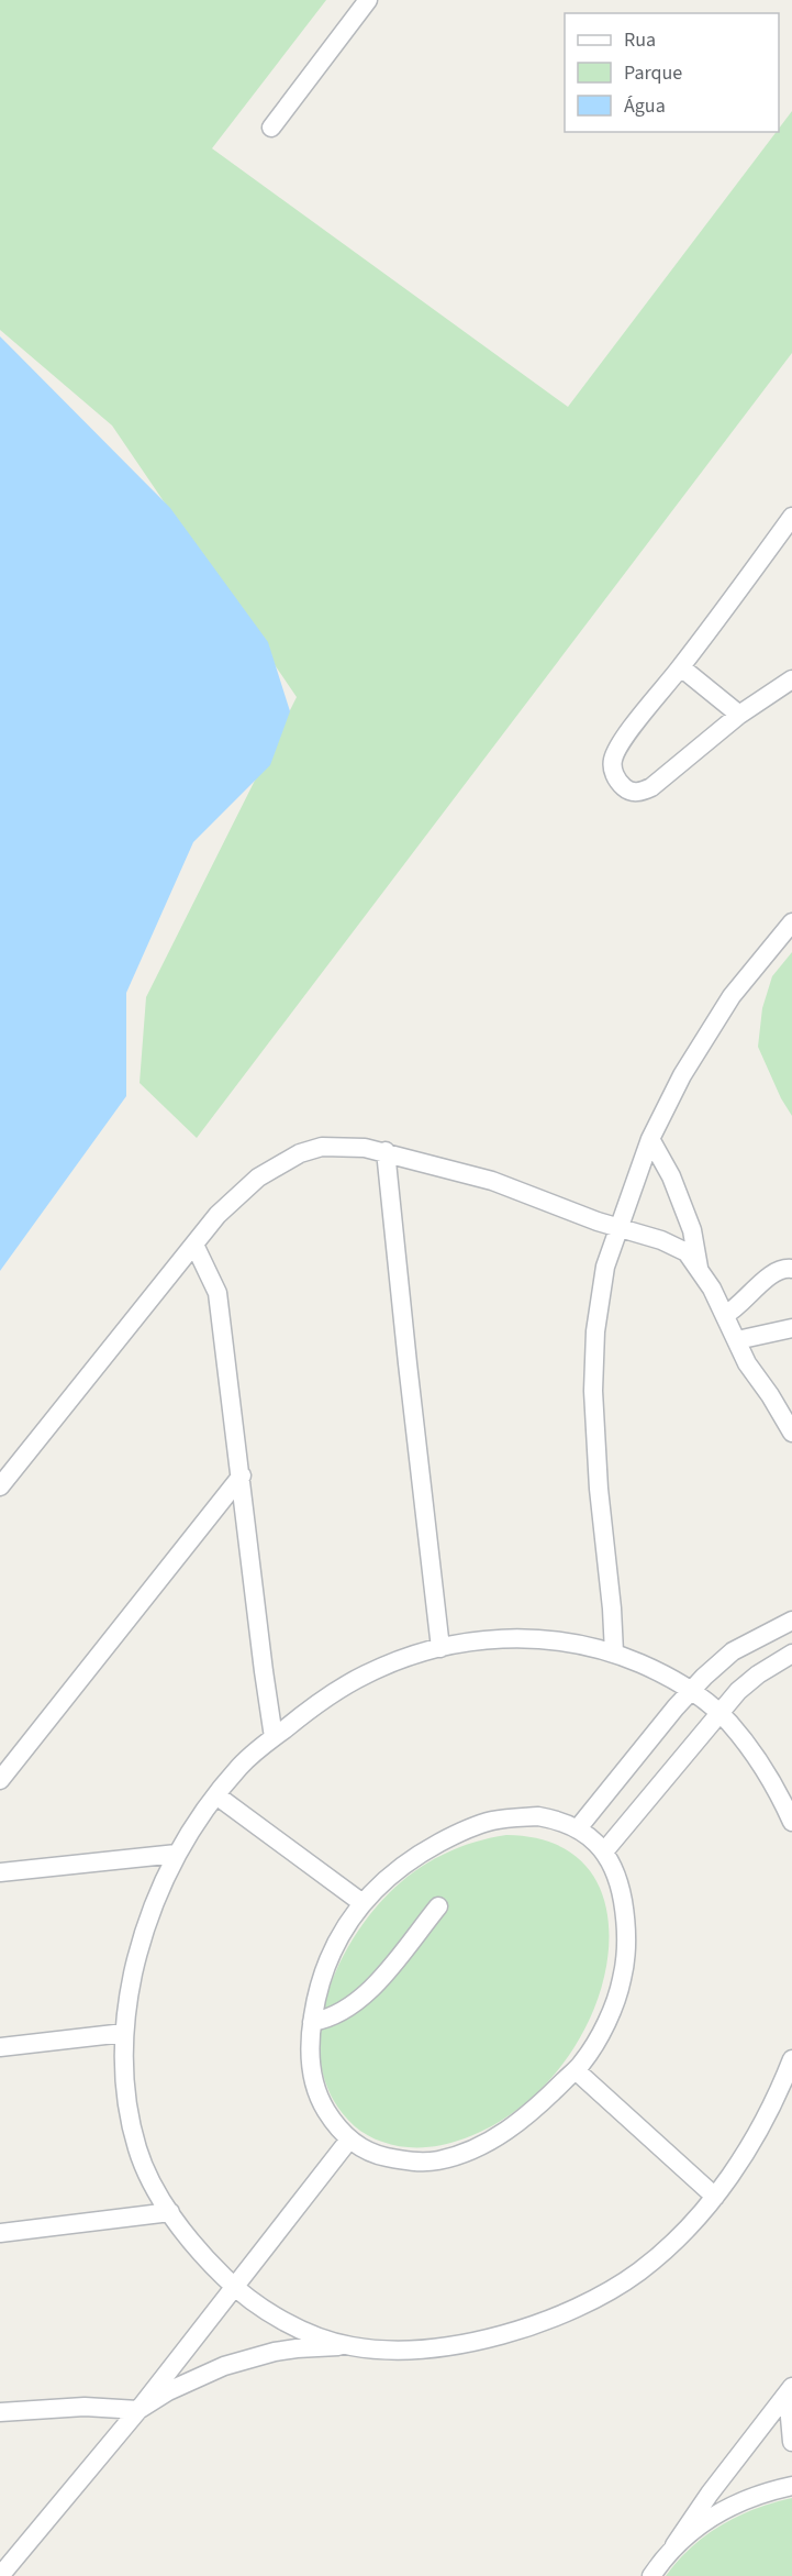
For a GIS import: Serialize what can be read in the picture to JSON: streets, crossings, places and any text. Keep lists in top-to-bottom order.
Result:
{
  "legend": ["Rua", "Parque", "Água"]
}
